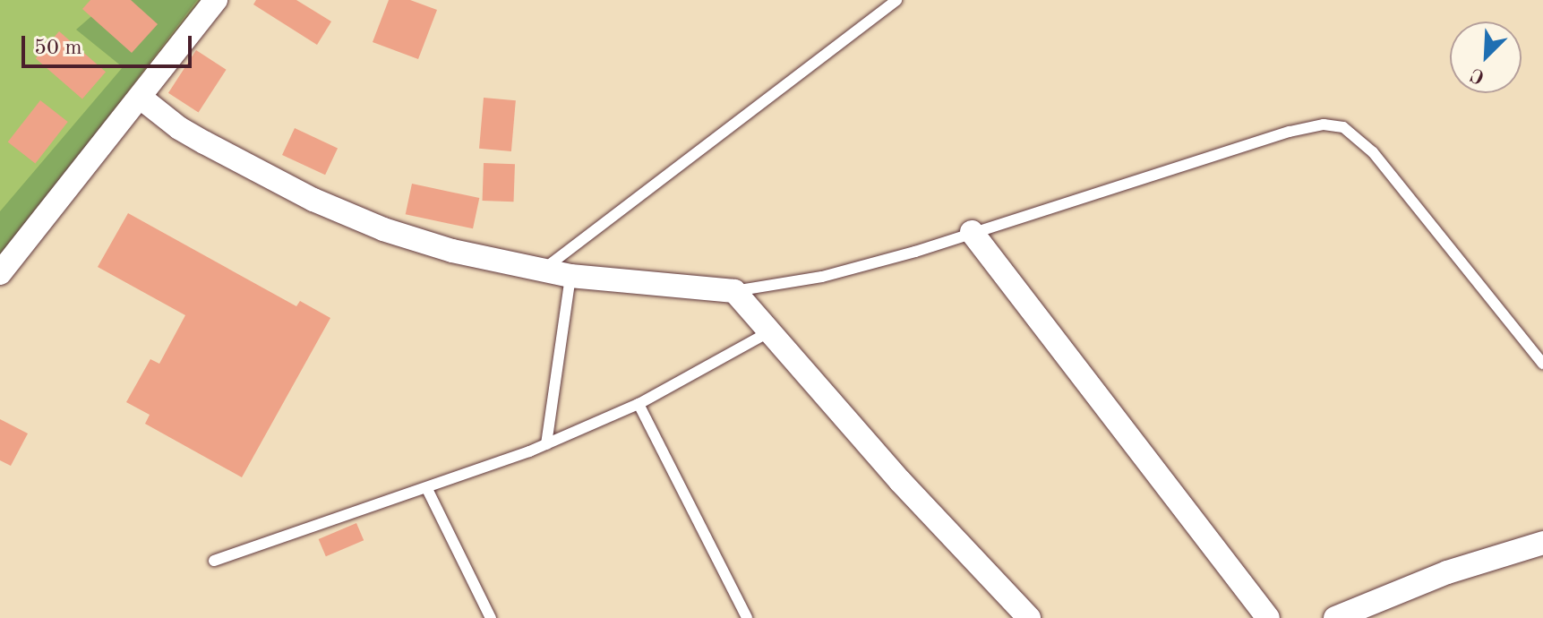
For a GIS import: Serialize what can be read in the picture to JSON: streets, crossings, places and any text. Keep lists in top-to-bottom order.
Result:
{
  "scale_bar": "50 m",
  "north": "bottom left"
}
